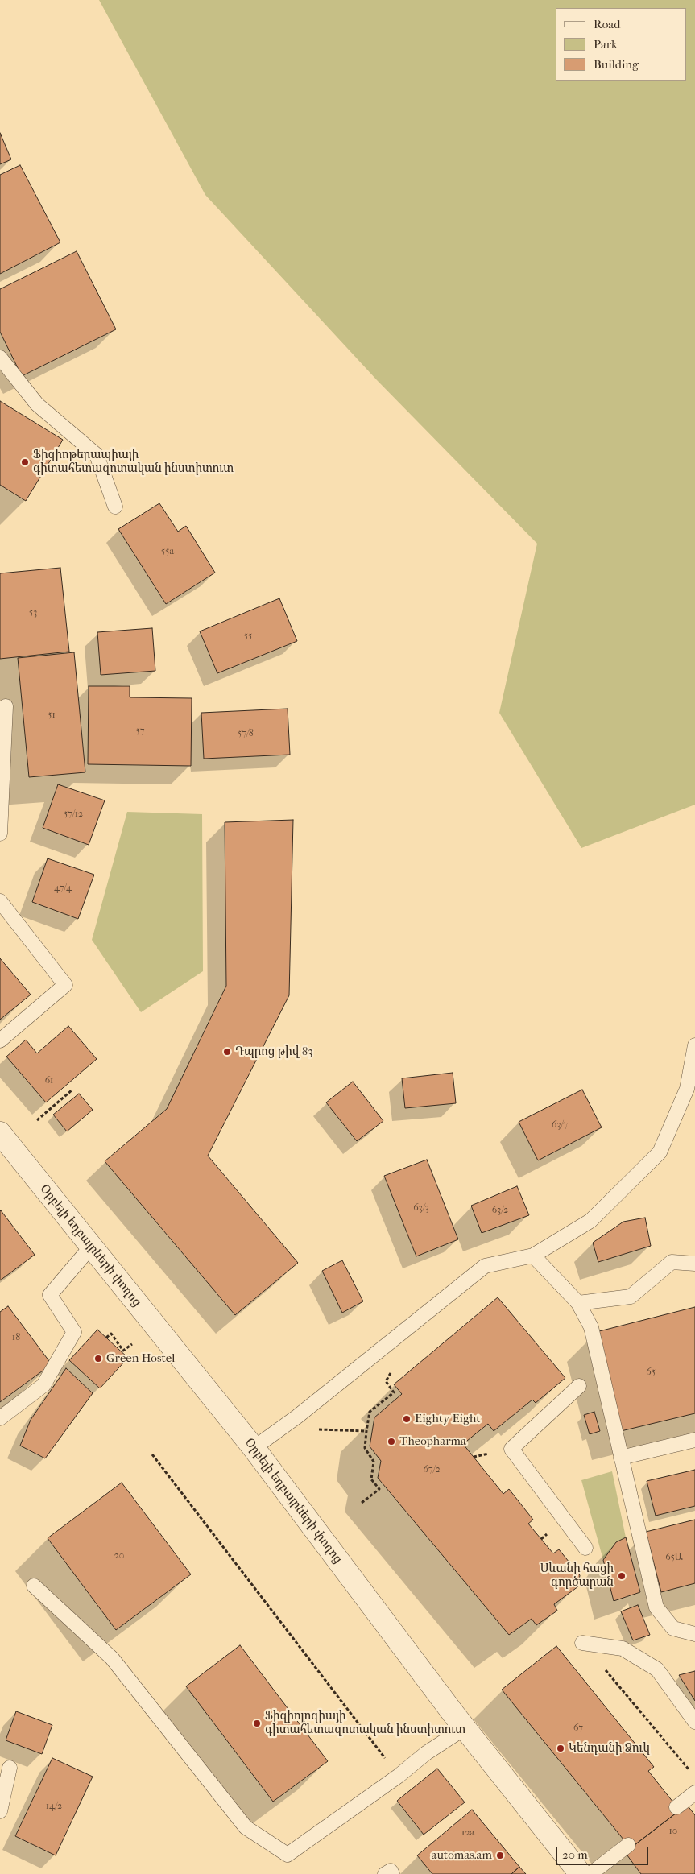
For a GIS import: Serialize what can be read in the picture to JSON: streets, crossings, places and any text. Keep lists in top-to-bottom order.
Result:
{
  "streets": {
    "street": ["Օրբելի եղբայրների փողոց"]
  },
  "places": [
    "Ֆիզիոթերապիայի գիտահետազոտական ինստիտուտ",
    "Դպրոց թիվ 83",
    "Green Hostel",
    "Eighty Eight",
    "Theopharma",
    "Սևանի հացի գործարան",
    "Ֆիզիոլոգիայի գիտահետազոտական ինստիտուտ",
    "Կենդանի Ձուկ",
    "automas.am"
  ],
  "house_numbers": [
    "55a",
    "53",
    "55",
    "51",
    "57",
    "57/8",
    "57/12",
    "47/4",
    "61",
    "63/7",
    "63/3",
    "63/2",
    "18",
    "65",
    "67/2",
    "20",
    "65Ա",
    "67",
    "14/2",
    "10",
    "12a"
  ],
  "legend": ["Road", "Park", "Building"],
  "scale_bar": "20 m"
}
